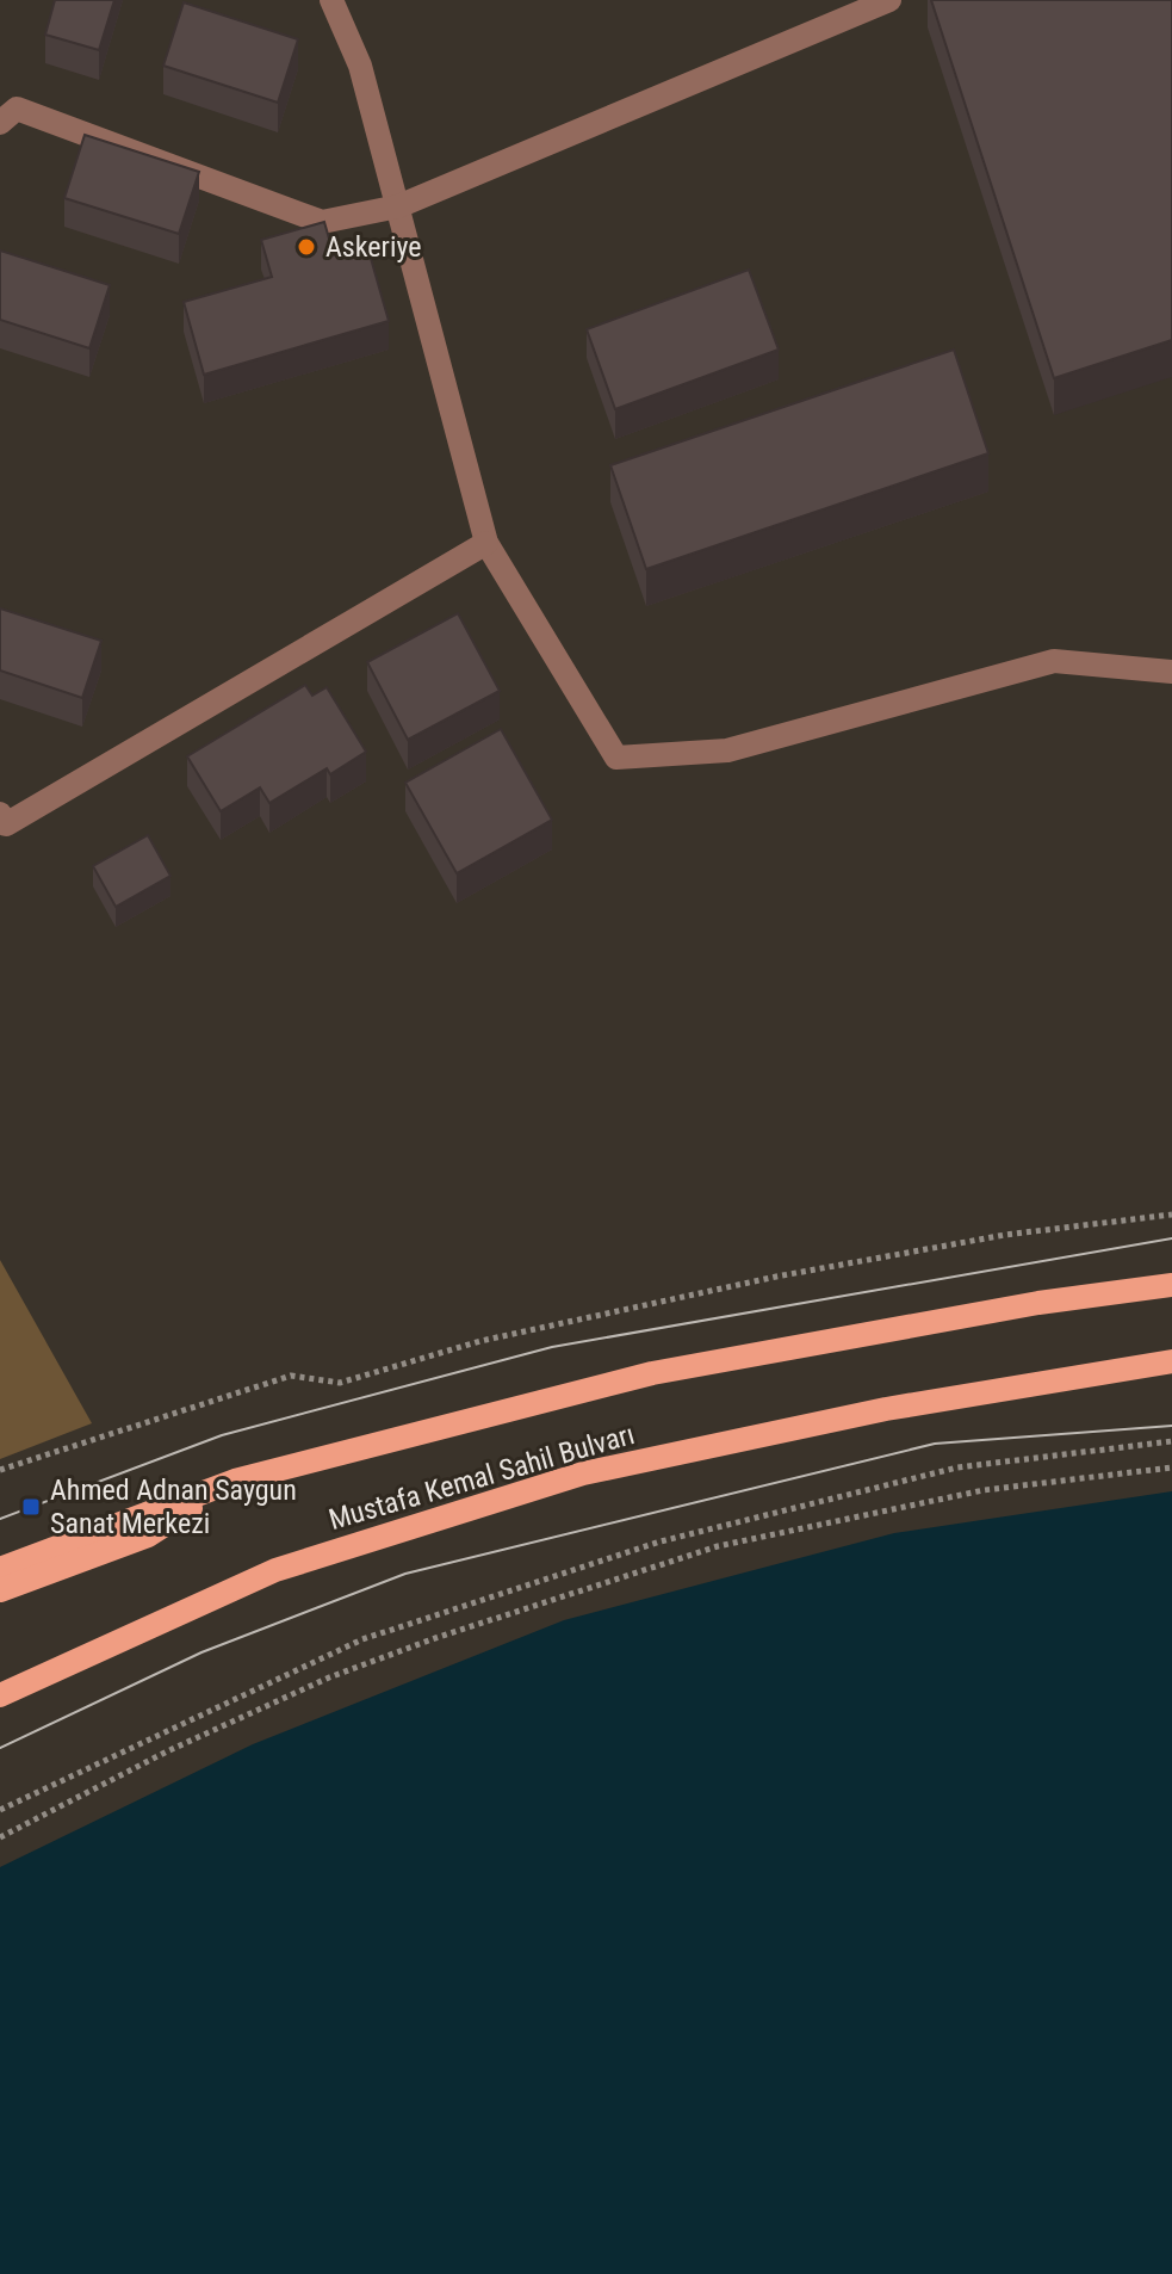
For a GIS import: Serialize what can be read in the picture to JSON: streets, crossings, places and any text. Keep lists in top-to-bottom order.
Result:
{
  "streets": {
    "main road": ["Mustafa Kemal Sahil Bulvarı"]
  },
  "places": {
    "other": ["Askeriye"],
    "transit": ["Ahmed Adnan Saygun Sanat Merkezi"]
  }
}
